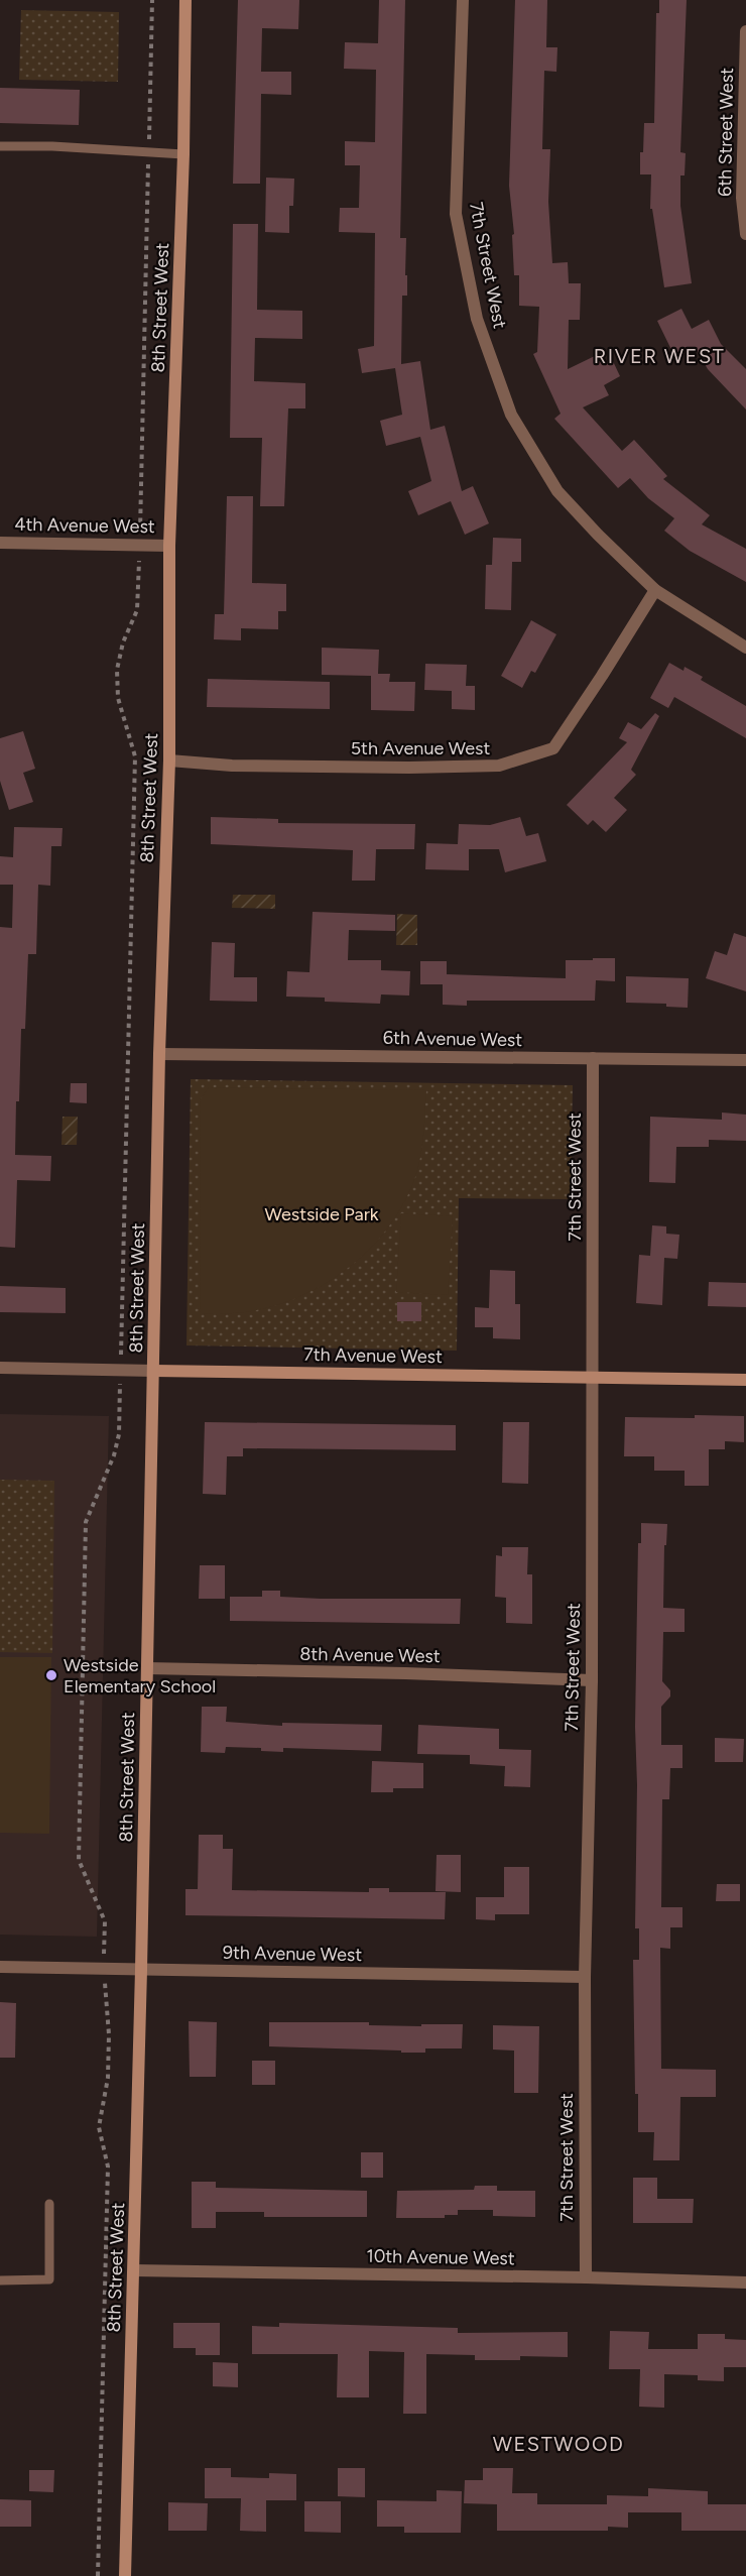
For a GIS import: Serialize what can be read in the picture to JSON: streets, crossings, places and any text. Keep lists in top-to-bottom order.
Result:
{
  "streets": {
    "street": [
      "6th Street West",
      "7th Street West",
      "8th Street West",
      "4th Avenue West",
      "5th Avenue West",
      "6th Avenue West",
      "7th Avenue West",
      "8th Avenue West",
      "9th Avenue West",
      "10th Avenue West"
    ]
  },
  "crossings": [
    ["7th Street West", "5th Avenue West"],
    ["7th Street West", "6th Avenue West"],
    ["7th Street West", "7th Avenue West"],
    ["7th Street West", "8th Avenue West"],
    ["7th Street West", "9th Avenue West"],
    ["7th Street West", "10th Avenue West"],
    ["8th Street West", "4th Avenue West"],
    ["8th Street West", "5th Avenue West"],
    ["8th Street West", "6th Avenue West"],
    ["8th Street West", "7th Avenue West"],
    ["8th Street West", "8th Avenue West"],
    ["8th Street West", "9th Avenue West"],
    ["8th Street West", "10th Avenue West"]
  ],
  "districts": ["RIVER WEST", "WESTWOOD"],
  "parks": ["Westside Park"],
  "places": ["Westside Elementary School"]
}
